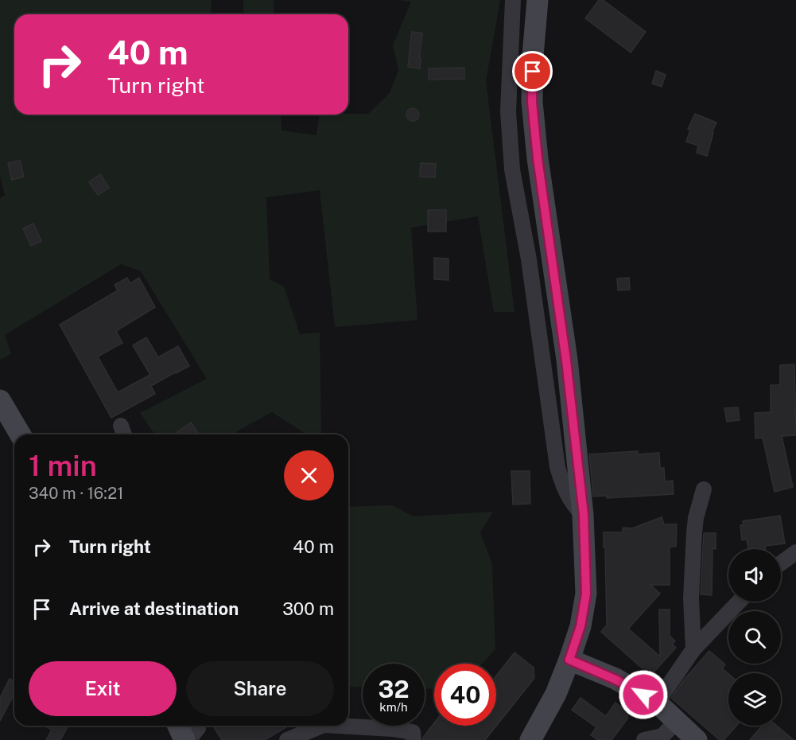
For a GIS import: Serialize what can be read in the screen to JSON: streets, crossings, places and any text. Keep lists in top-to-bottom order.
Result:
{
  "page": {
    "turn": ["40 m", "Turn right"],
    "heading": ["1 min", "340 m · 16:21"],
    "list": [
      {
        "name": "Turn right",
        "value": "40 m"
      },
      {
        "name": "Arrive at destination",
        "value": "300 m"
      }
    ],
    "buttons": ["Exit", "Share"],
    "speed": "32 km/h",
    "limit": "40"
  }
}
